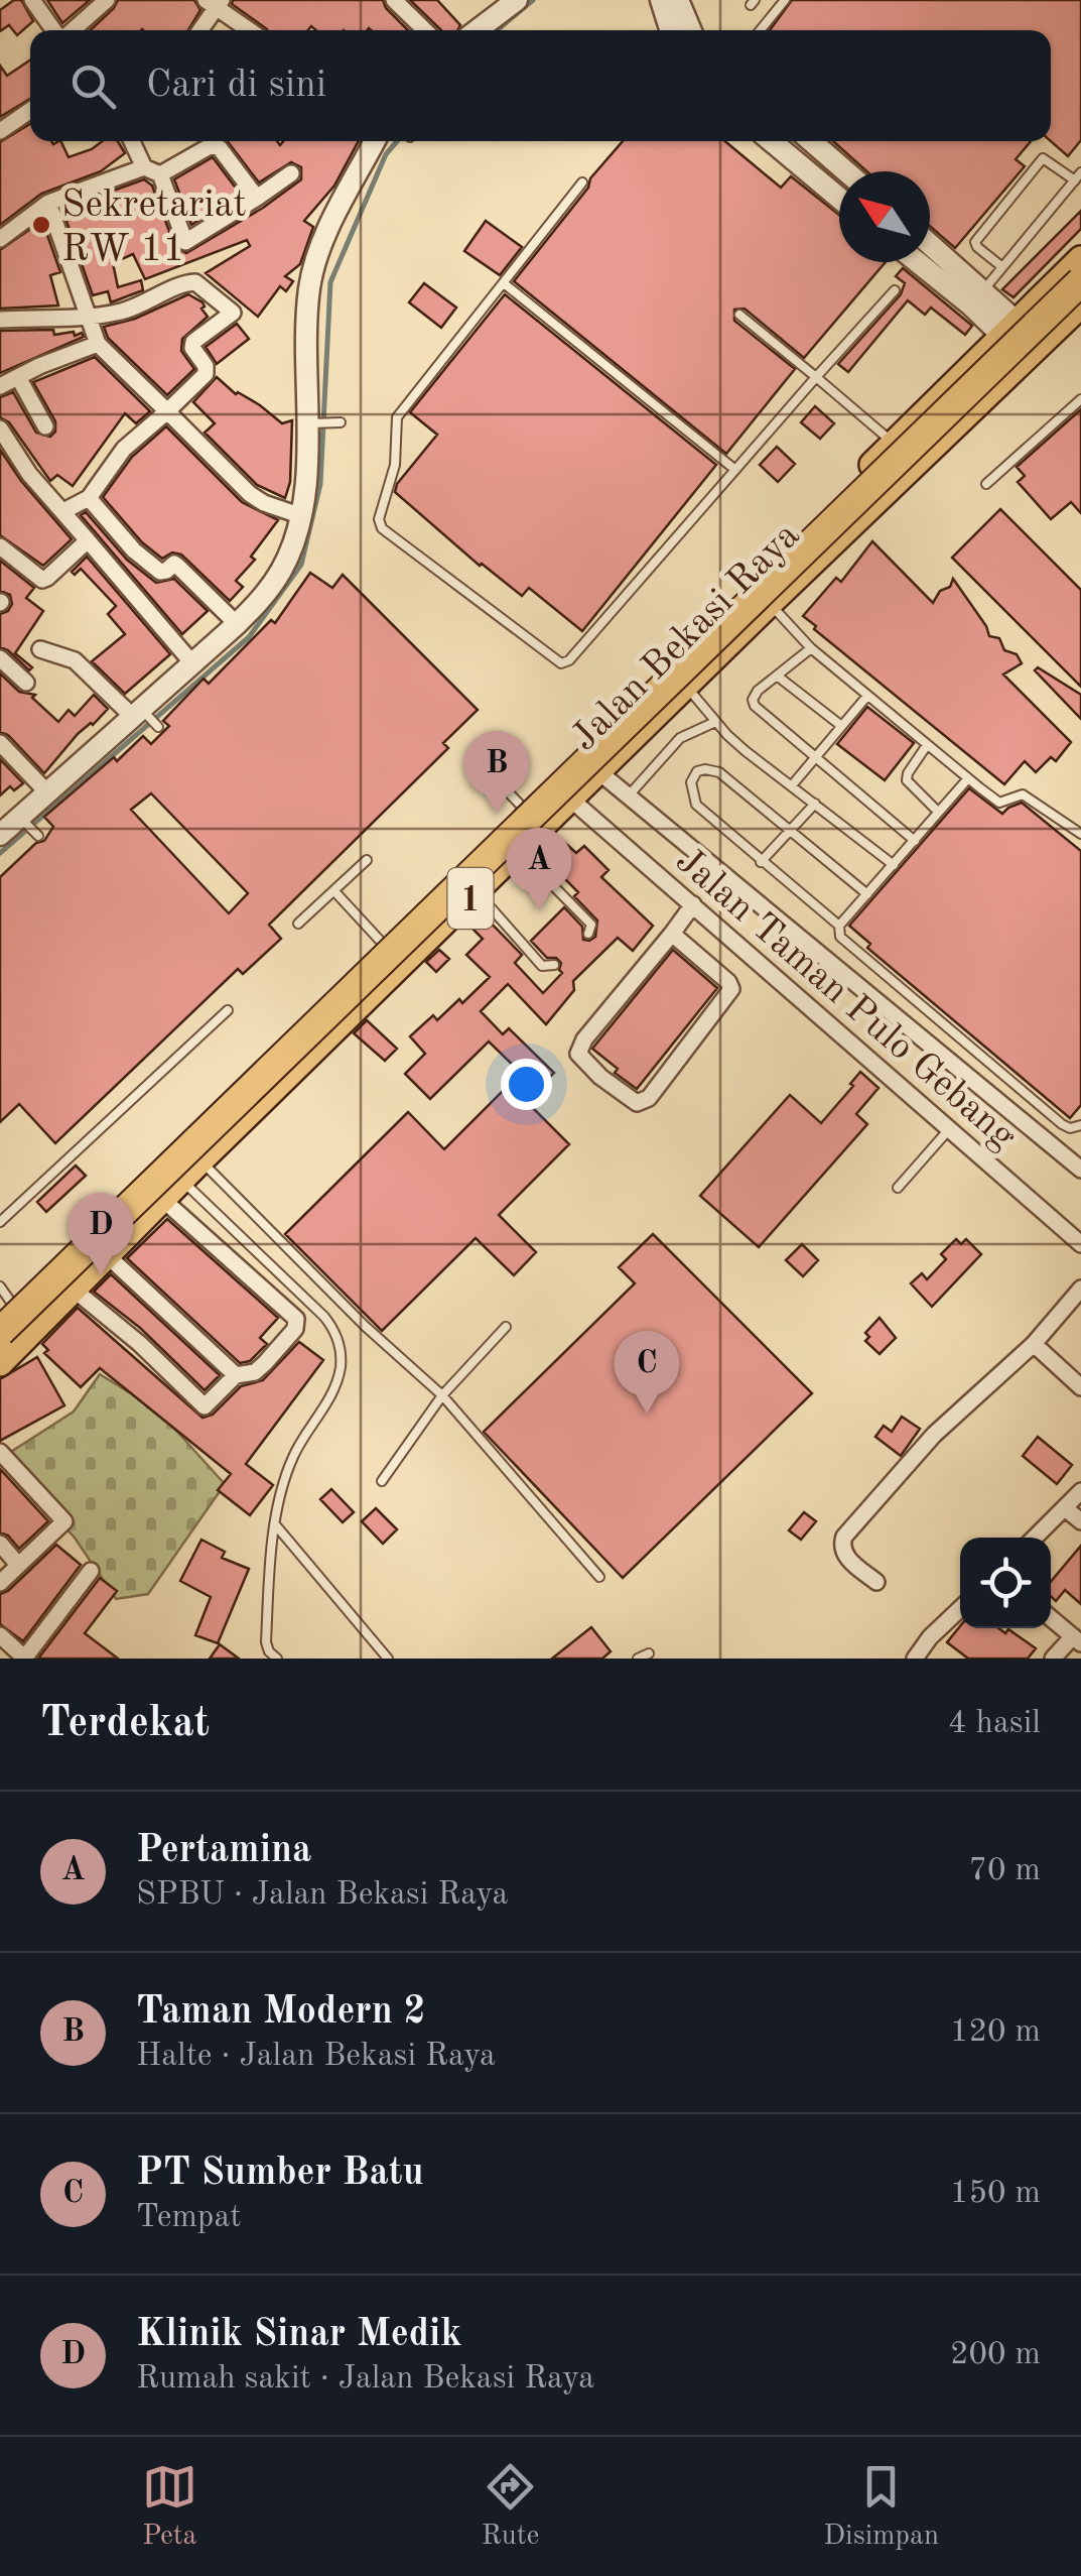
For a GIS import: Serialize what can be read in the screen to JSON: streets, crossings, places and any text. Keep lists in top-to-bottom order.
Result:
{
  "streets": {
    "highway": ["Jalan Bekasi Raya", "1"],
    "street": ["Jalan Taman Pulo Gebang"]
  },
  "crossings": [
    ["Jalan Bekasi Raya", "Jalan Taman Pulo Gebang"]
  ],
  "places": ["Sekretariat RW 11"],
  "north": "top left",
  "page": {
    "search": "Cari di sini",
    "pins": [
      "B",
      "A",
      "D",
      "C"
    ],
    "heading": ["Terdekat", "4 hasil"],
    "list": [
      {
        "mark": "A",
        "name": "Pertamina",
        "note": "SPBU · Jalan Bekasi Raya",
        "value": "70 m"
      },
      {
        "mark": "B",
        "name": "Taman Modern 2",
        "note": "Halte · Jalan Bekasi Raya",
        "value": "120 m"
      },
      {
        "mark": "C",
        "name": "PT Sumber Batu",
        "note": "Tempat",
        "value": "150 m"
      },
      {
        "mark": "D",
        "name": "Klinik Sinar Medik",
        "note": "Rumah sakit · Jalan Bekasi Raya",
        "value": "200 m"
      }
    ],
    "nav": ["Peta", "Rute", "Disimpan"]
  }
}
